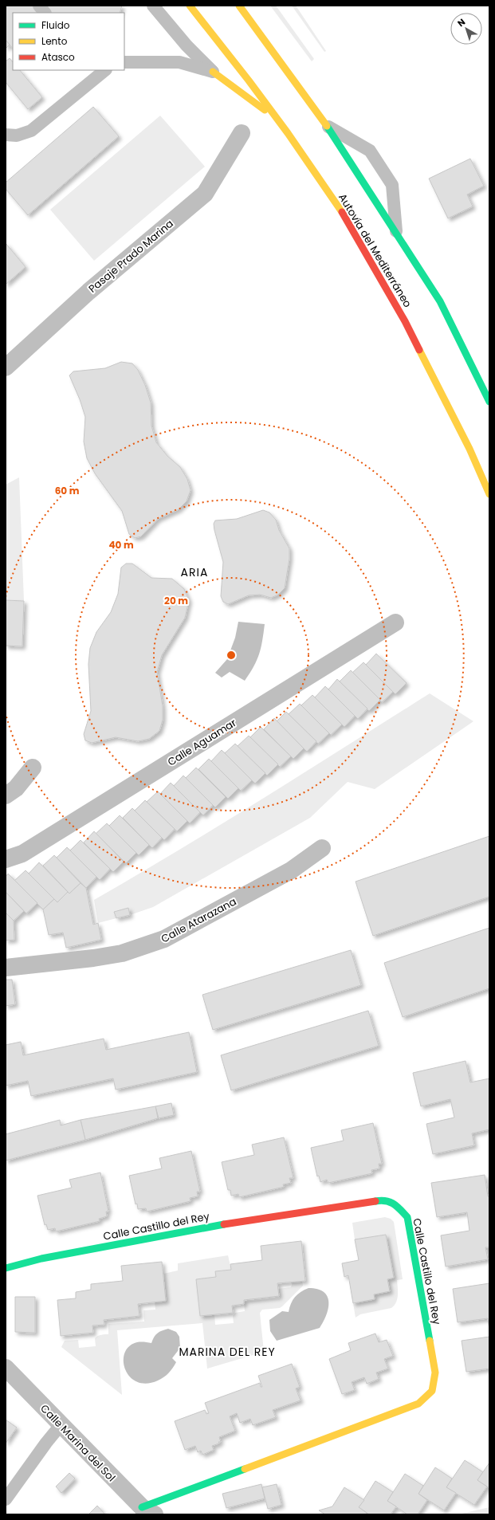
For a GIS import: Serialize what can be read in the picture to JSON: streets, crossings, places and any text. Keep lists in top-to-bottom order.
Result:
{
  "streets": {
    "main road": ["Autovía del Mediterráneo", "Calle Castillo del Rey"],
    "street": [
      "Pasaje Prado Marina",
      "Calle Aguamar",
      "Calle Atarazana",
      "Calle Marina del Sol"
    ]
  },
  "crossings": [
    ["Calle Castillo del Rey", "Calle Marina del Sol"]
  ],
  "districts": ["ARIA", "MARINA DEL REY"],
  "legend": ["Fluido", "Lento", "Atasco"],
  "north": "top left",
  "rings": ["60 m", "40 m", "20 m"]
}
